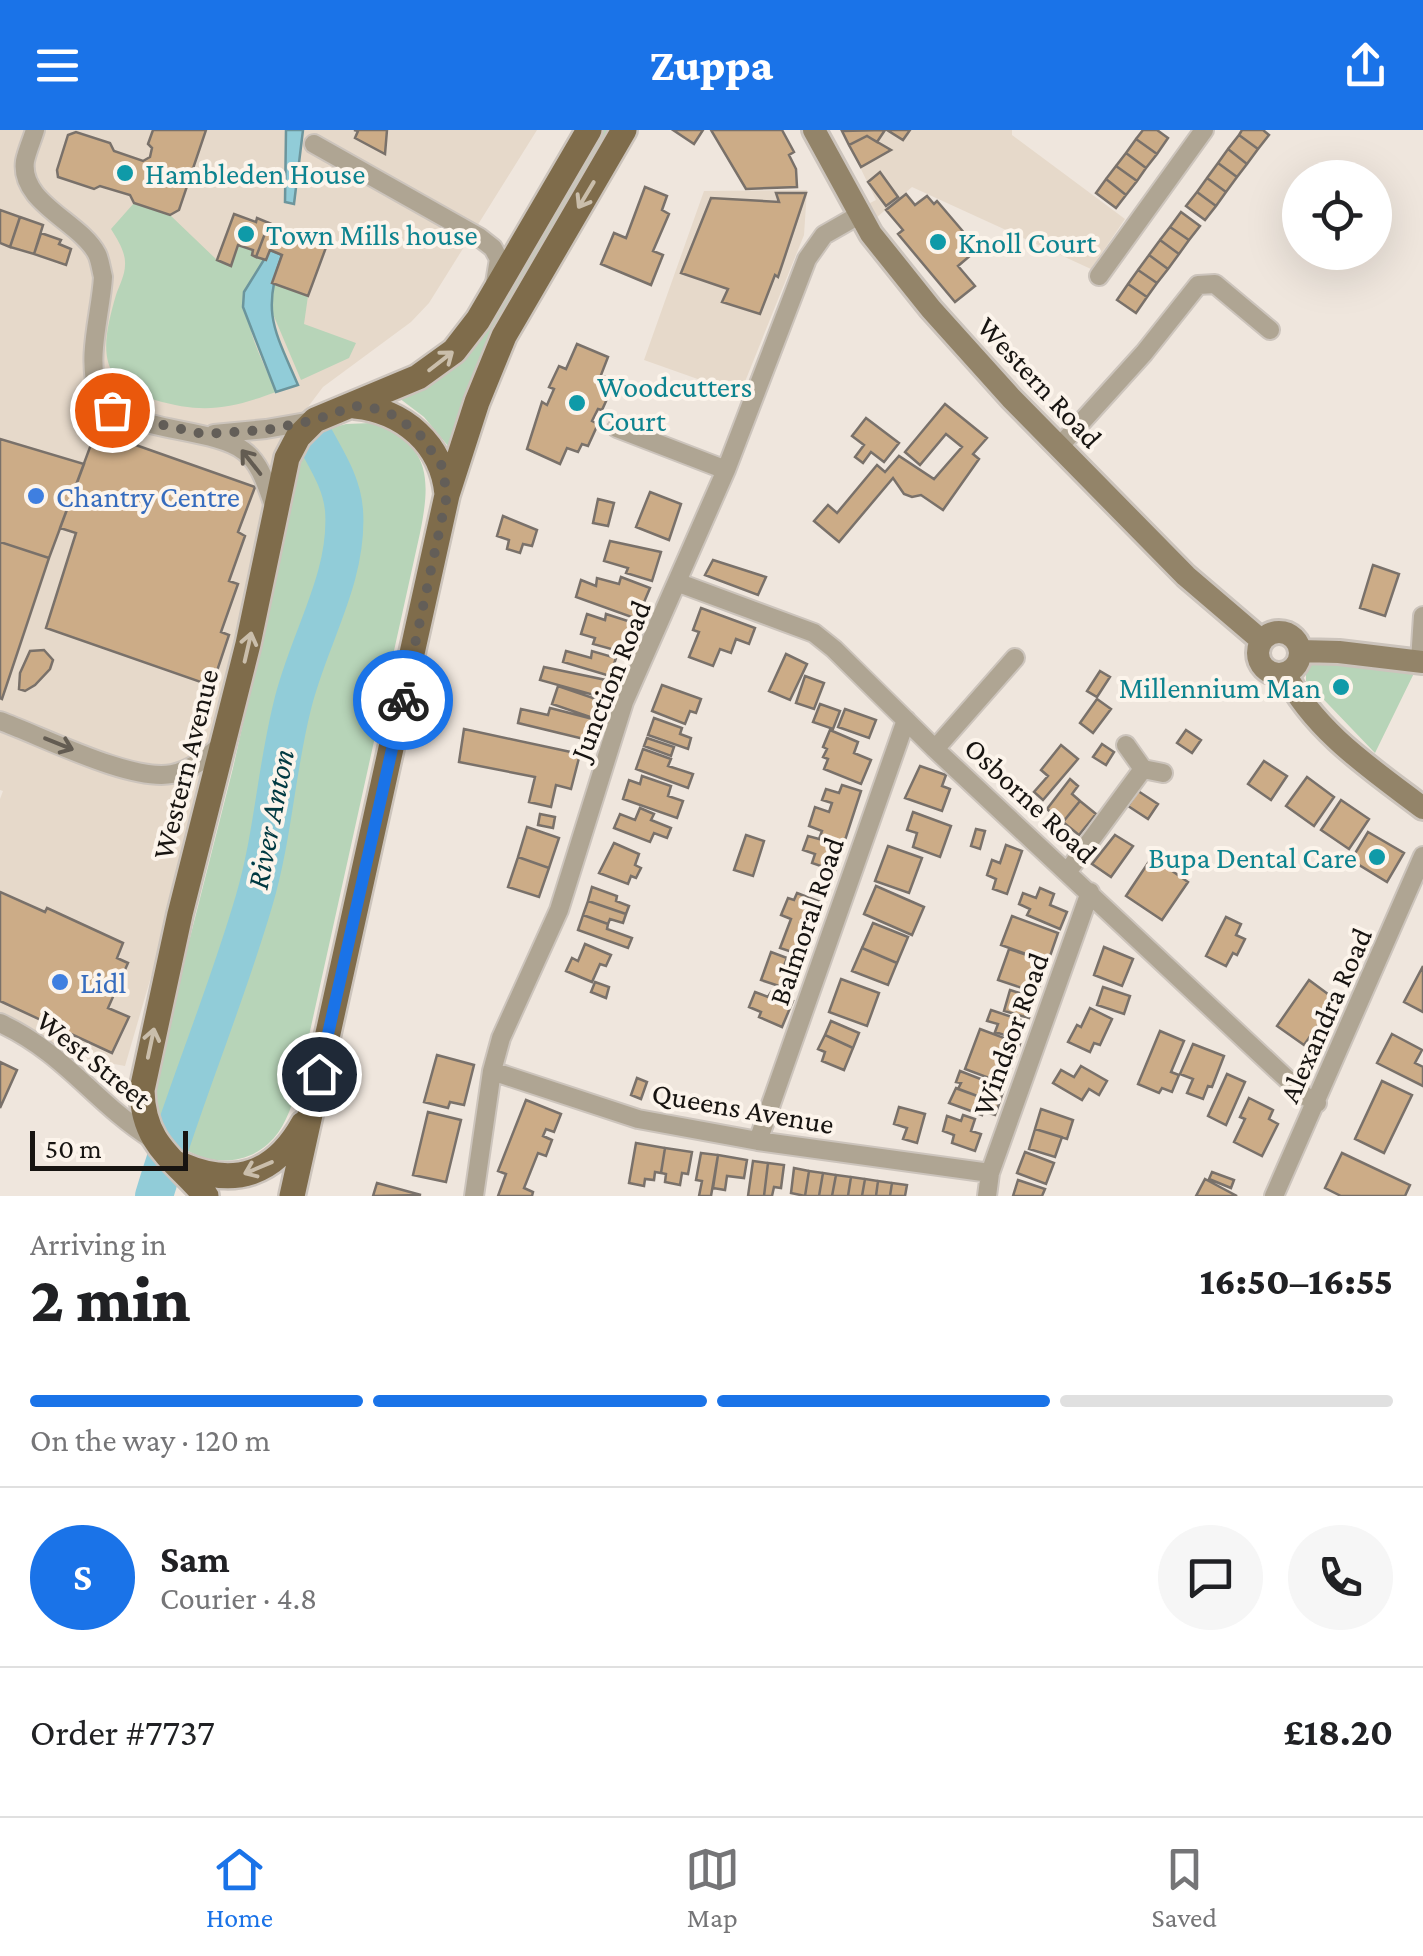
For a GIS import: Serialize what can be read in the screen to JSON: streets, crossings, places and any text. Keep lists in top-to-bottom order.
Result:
{
  "streets": {
    "main road": ["Western Road", "Western Avenue"],
    "street": [
      "Junction Road",
      "Osborne Road",
      "Balmoral Road",
      "Alexandra Road",
      "Windsor Road",
      "West Street",
      "Queens Avenue"
    ]
  },
  "crossings": [
    ["Western Road", "Junction Road"],
    ["Junction Road", "Osborne Road"],
    ["Junction Road", "Queens Avenue"],
    ["Western Avenue", "West Street"],
    ["Osborne Road", "Balmoral Road"],
    ["Osborne Road", "Alexandra Road"],
    ["Osborne Road", "Windsor Road"],
    ["Balmoral Road", "Queens Avenue"],
    ["Windsor Road", "Queens Avenue"]
  ],
  "water": ["River Anton"],
  "places": [
    "Hambleden House",
    "Town Mills house",
    "Knoll Court",
    "Woodcutters Court",
    "Chantry Centre",
    "Millennium Man",
    "Bupa Dental Care",
    "Lidl"
  ],
  "scale_bar": "50 m",
  "page": {
    "header": "Zuppa",
    "scale": "50 m",
    "heading": ["2 min", "Arriving in", "16:50–16:55"],
    "panel": [
      "Sam",
      "Courier · 4.8",
      "Order #7737",
      "£18.20"
    ],
    "bar": "On the way · 120 m",
    "round": "S",
    "tabs": ["Home", "Map", "Saved"]
  }
}
